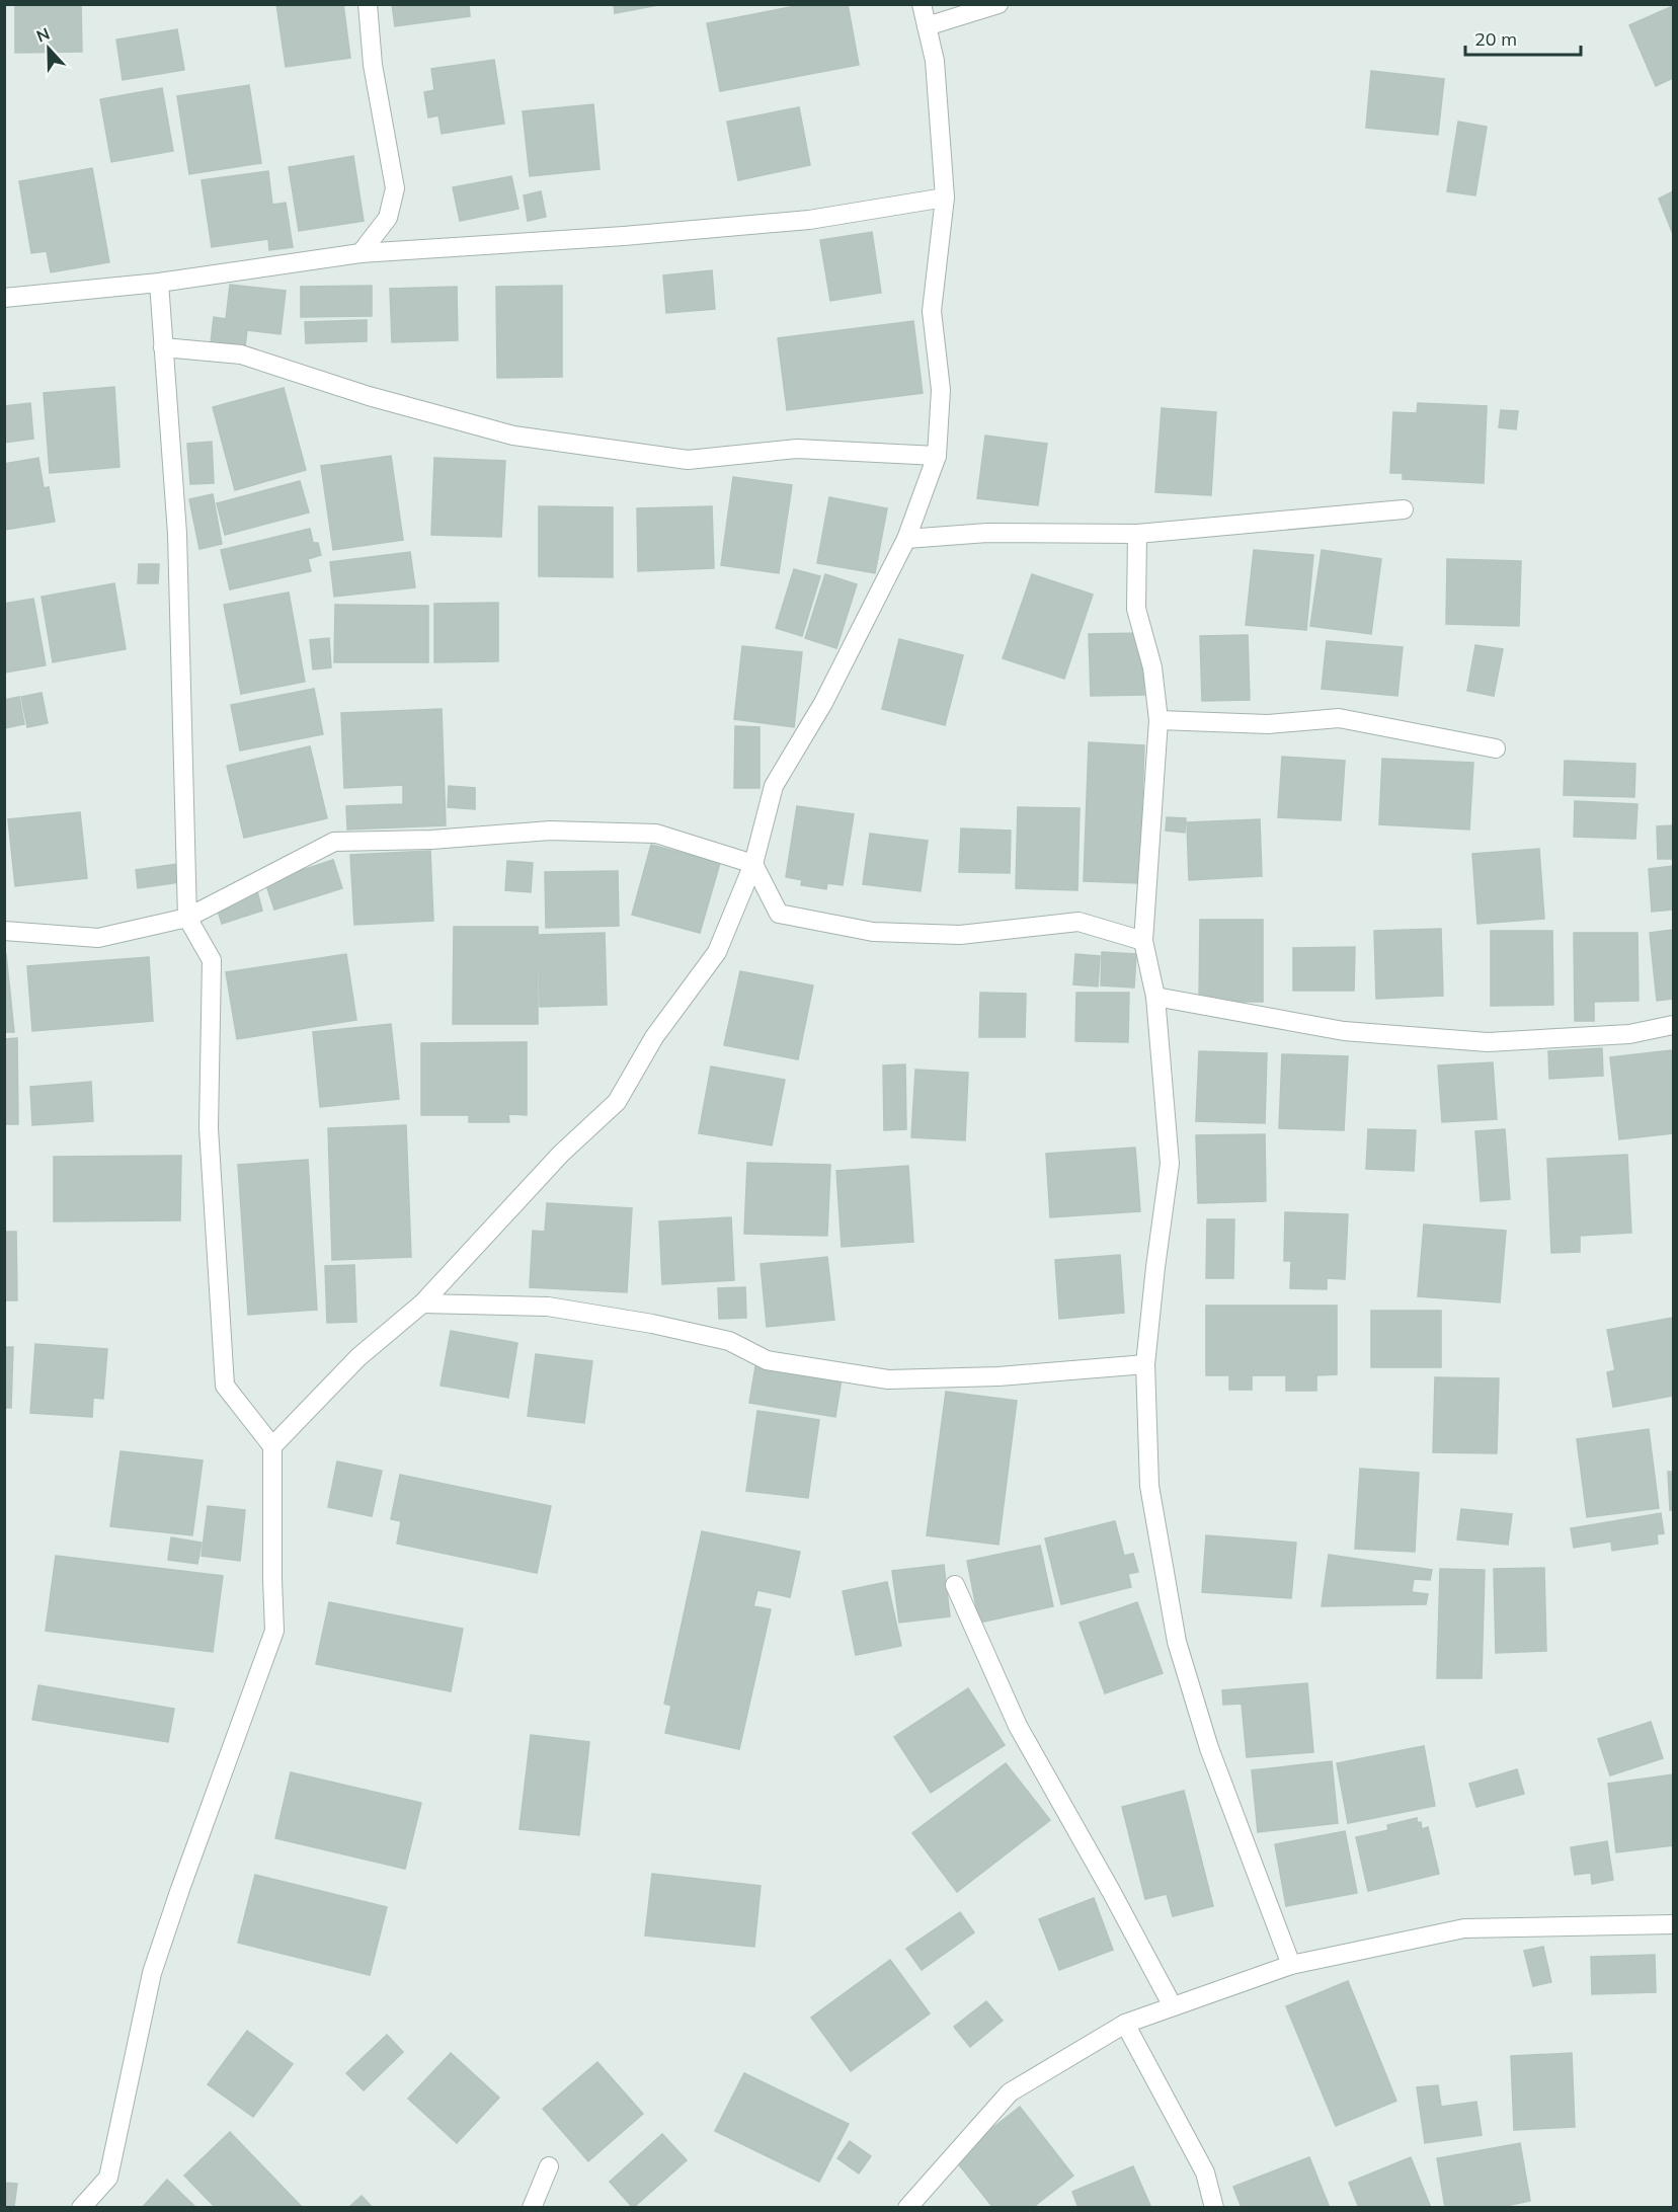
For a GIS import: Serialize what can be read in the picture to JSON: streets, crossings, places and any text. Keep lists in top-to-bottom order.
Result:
{
  "scale_bar": "20 m",
  "north": "top"
}
